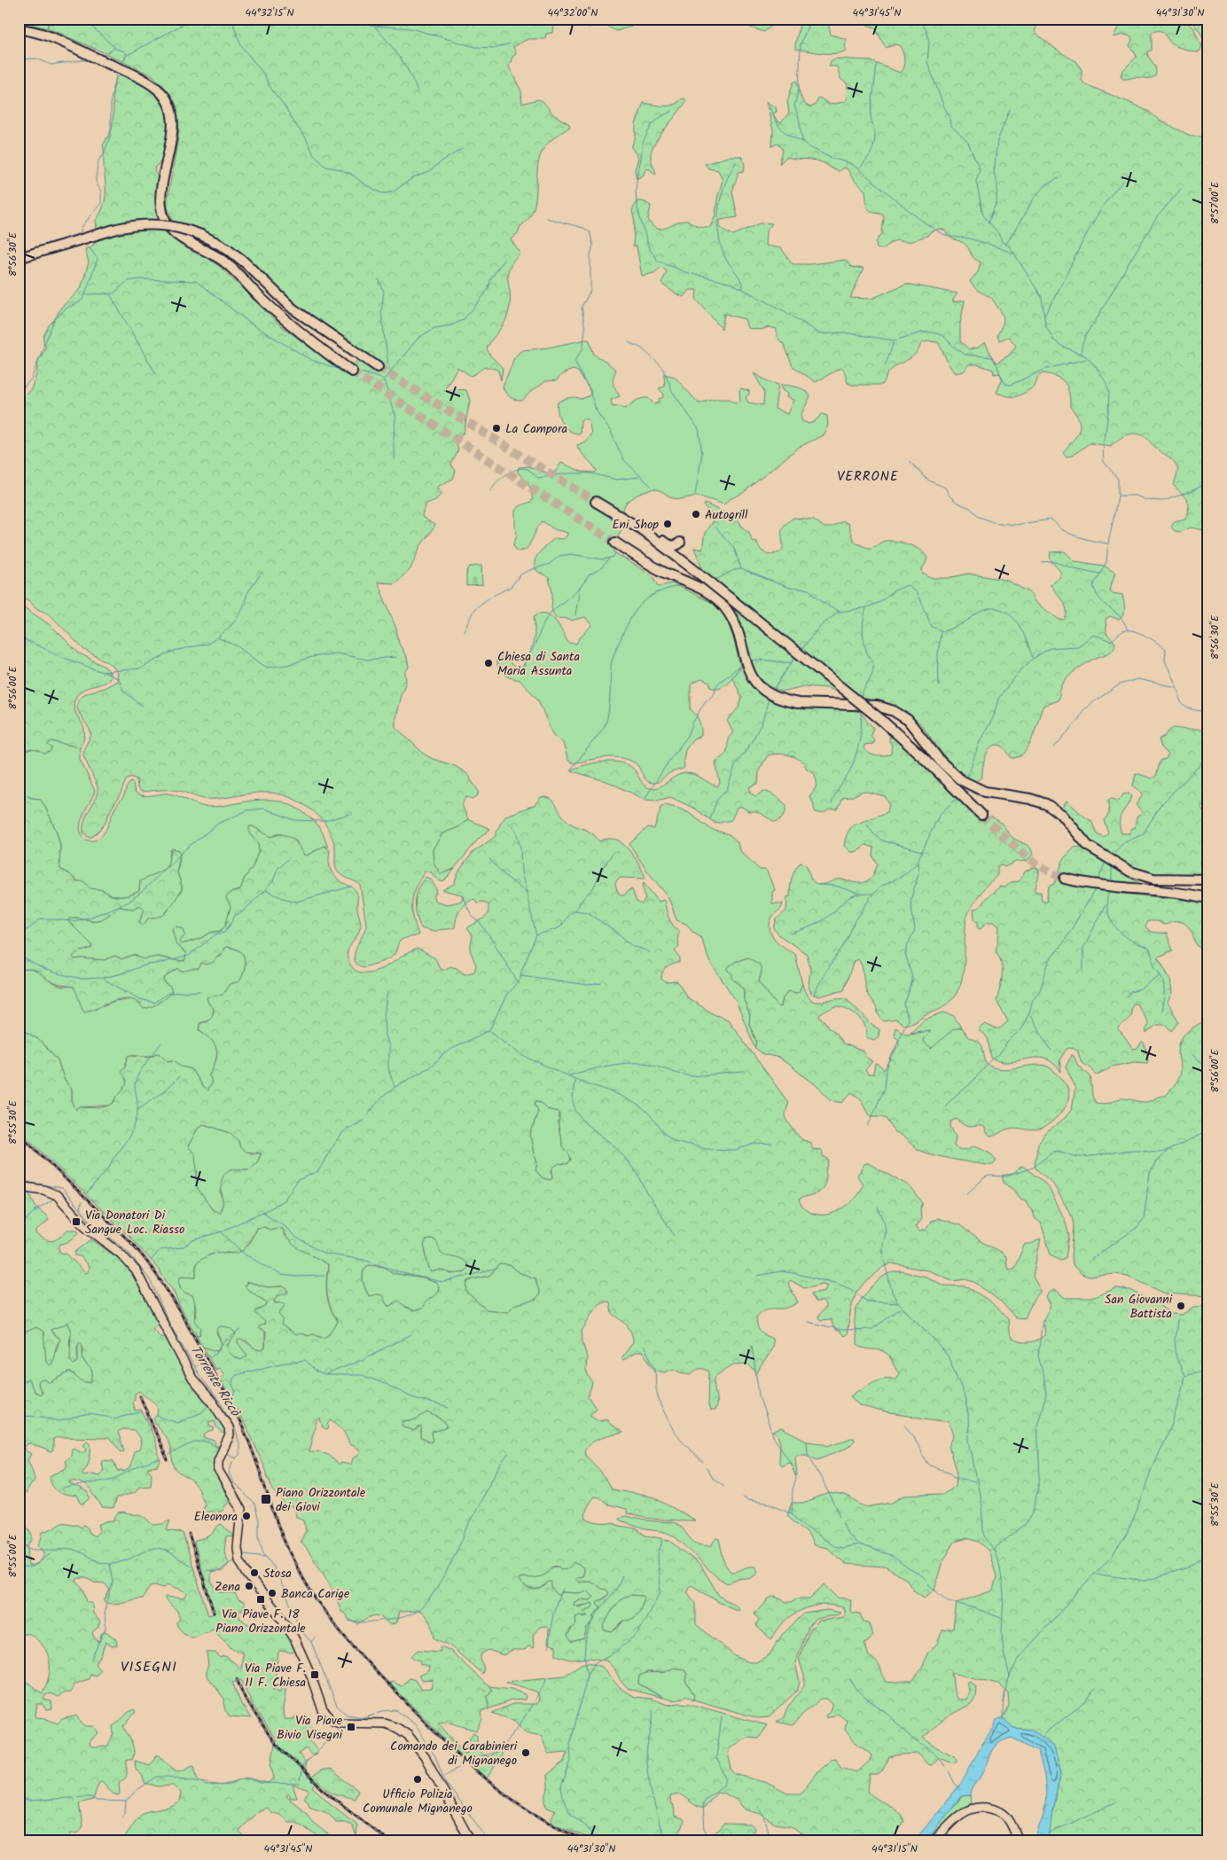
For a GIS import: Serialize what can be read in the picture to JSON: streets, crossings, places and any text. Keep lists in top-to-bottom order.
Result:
{
  "districts": ["VERRONE", "VISEGNI"],
  "water": ["Torrente Riccò"],
  "places": {
    "other": [
      "La Campora",
      "Autogrill",
      "Eni Shop",
      "Chiesa di Santa Maria Assunta",
      "San Giovanni Battista",
      "Eleonora",
      "Stosa",
      "Zena",
      "Banca Carige",
      "Comando dei Carabinieri di Mignanego",
      "Ufficio Polizia Comunale Mignanego"
    ],
    "transit": [
      "Via Donatori Di Sangue Loc. Riasso",
      "Piano Orizzontale dei Giovi",
      "Via Piave F. 18 Piano Orizzontale",
      "Via Piave F. 11 F. Chiesa",
      "Via Piave Bivio Visegni"
    ]
  },
  "coordinates": [
    "44°32'15\"N",
    "44°32'00\"N",
    "44°31'45\"N",
    "44°31'30\"N",
    "8°57'00\"E",
    "8°56'30\"E",
    "8°56'00\"E",
    "8°55'30\"E",
    "8°55'00\"E",
    "44°31'15\"N"
  ]
}
